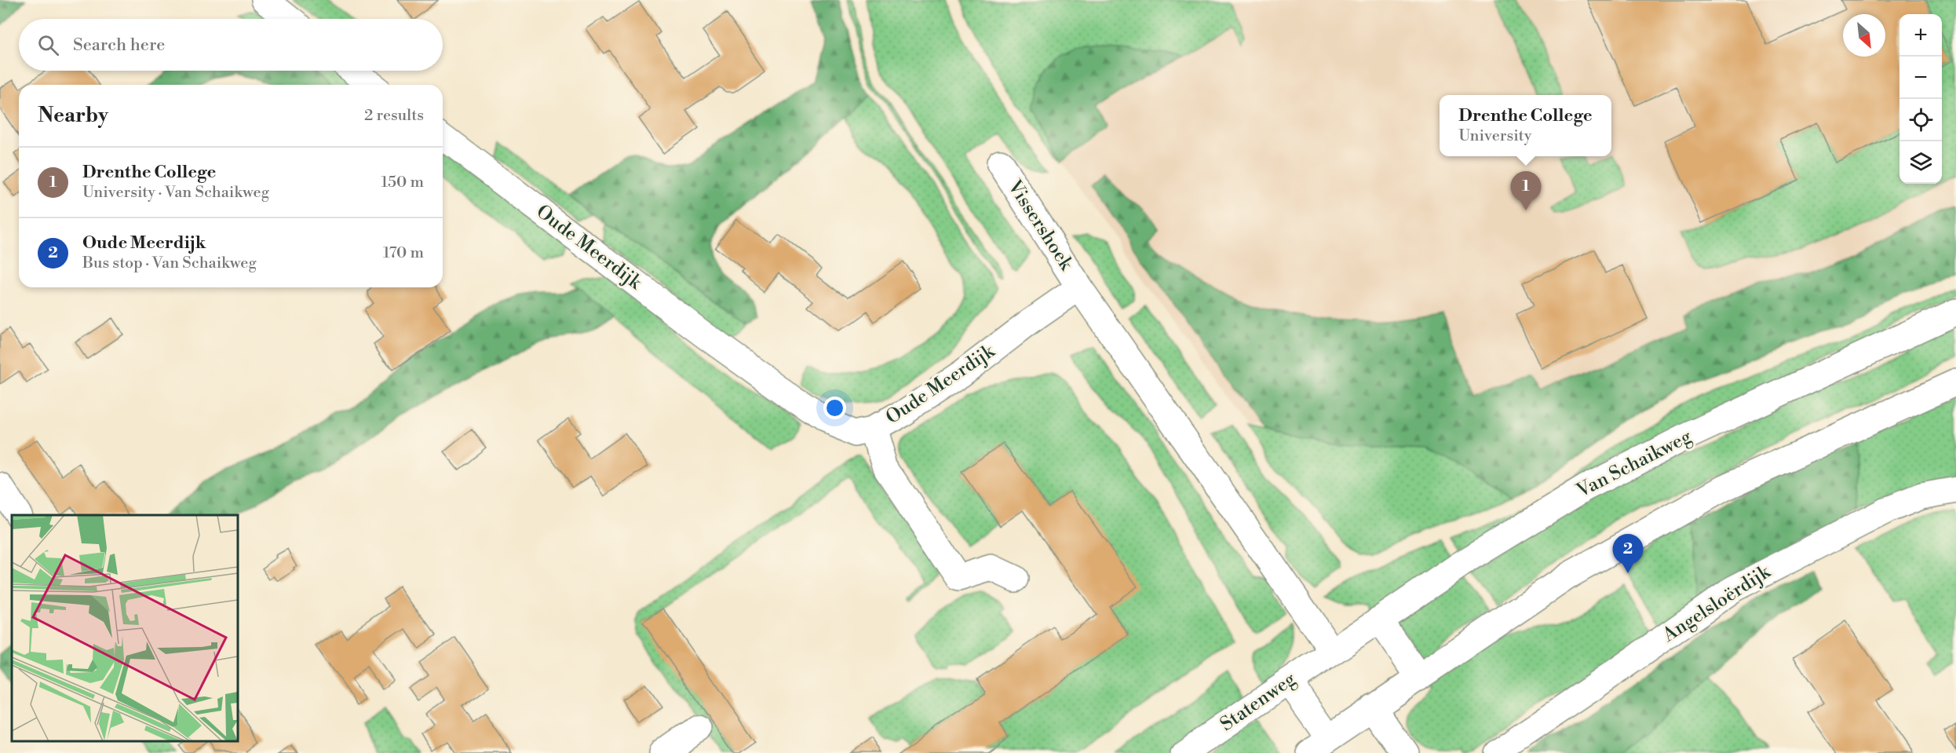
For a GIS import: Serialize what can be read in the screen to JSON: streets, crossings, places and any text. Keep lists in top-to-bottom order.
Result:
{
  "streets": {
    "street": [
      "Vissershoek",
      "Oude Meerdijk",
      "Van Schaikweg",
      "Angelsloërdijk",
      "Statenweg"
    ]
  },
  "crossings": [
    ["Vissershoek", "Oude Meerdijk"],
    ["Van Schaikweg", "Statenweg"]
  ],
  "north": "bottom right",
  "page": {
    "map_buttons": ["+", "−"],
    "search": "Search here",
    "heading": ["Nearby", "2 results"],
    "popup": ["Drenthe College", "University"],
    "list": [
      {
        "mark": "1",
        "name": "Drenthe College",
        "note": "University · Van Schaikweg",
        "value": "150 m"
      },
      {
        "mark": "2",
        "name": "Oude Meerdijk",
        "note": "Bus stop · Van Schaikweg",
        "value": "170 m"
      }
    ],
    "pins": ["1", "2"]
  }
}
